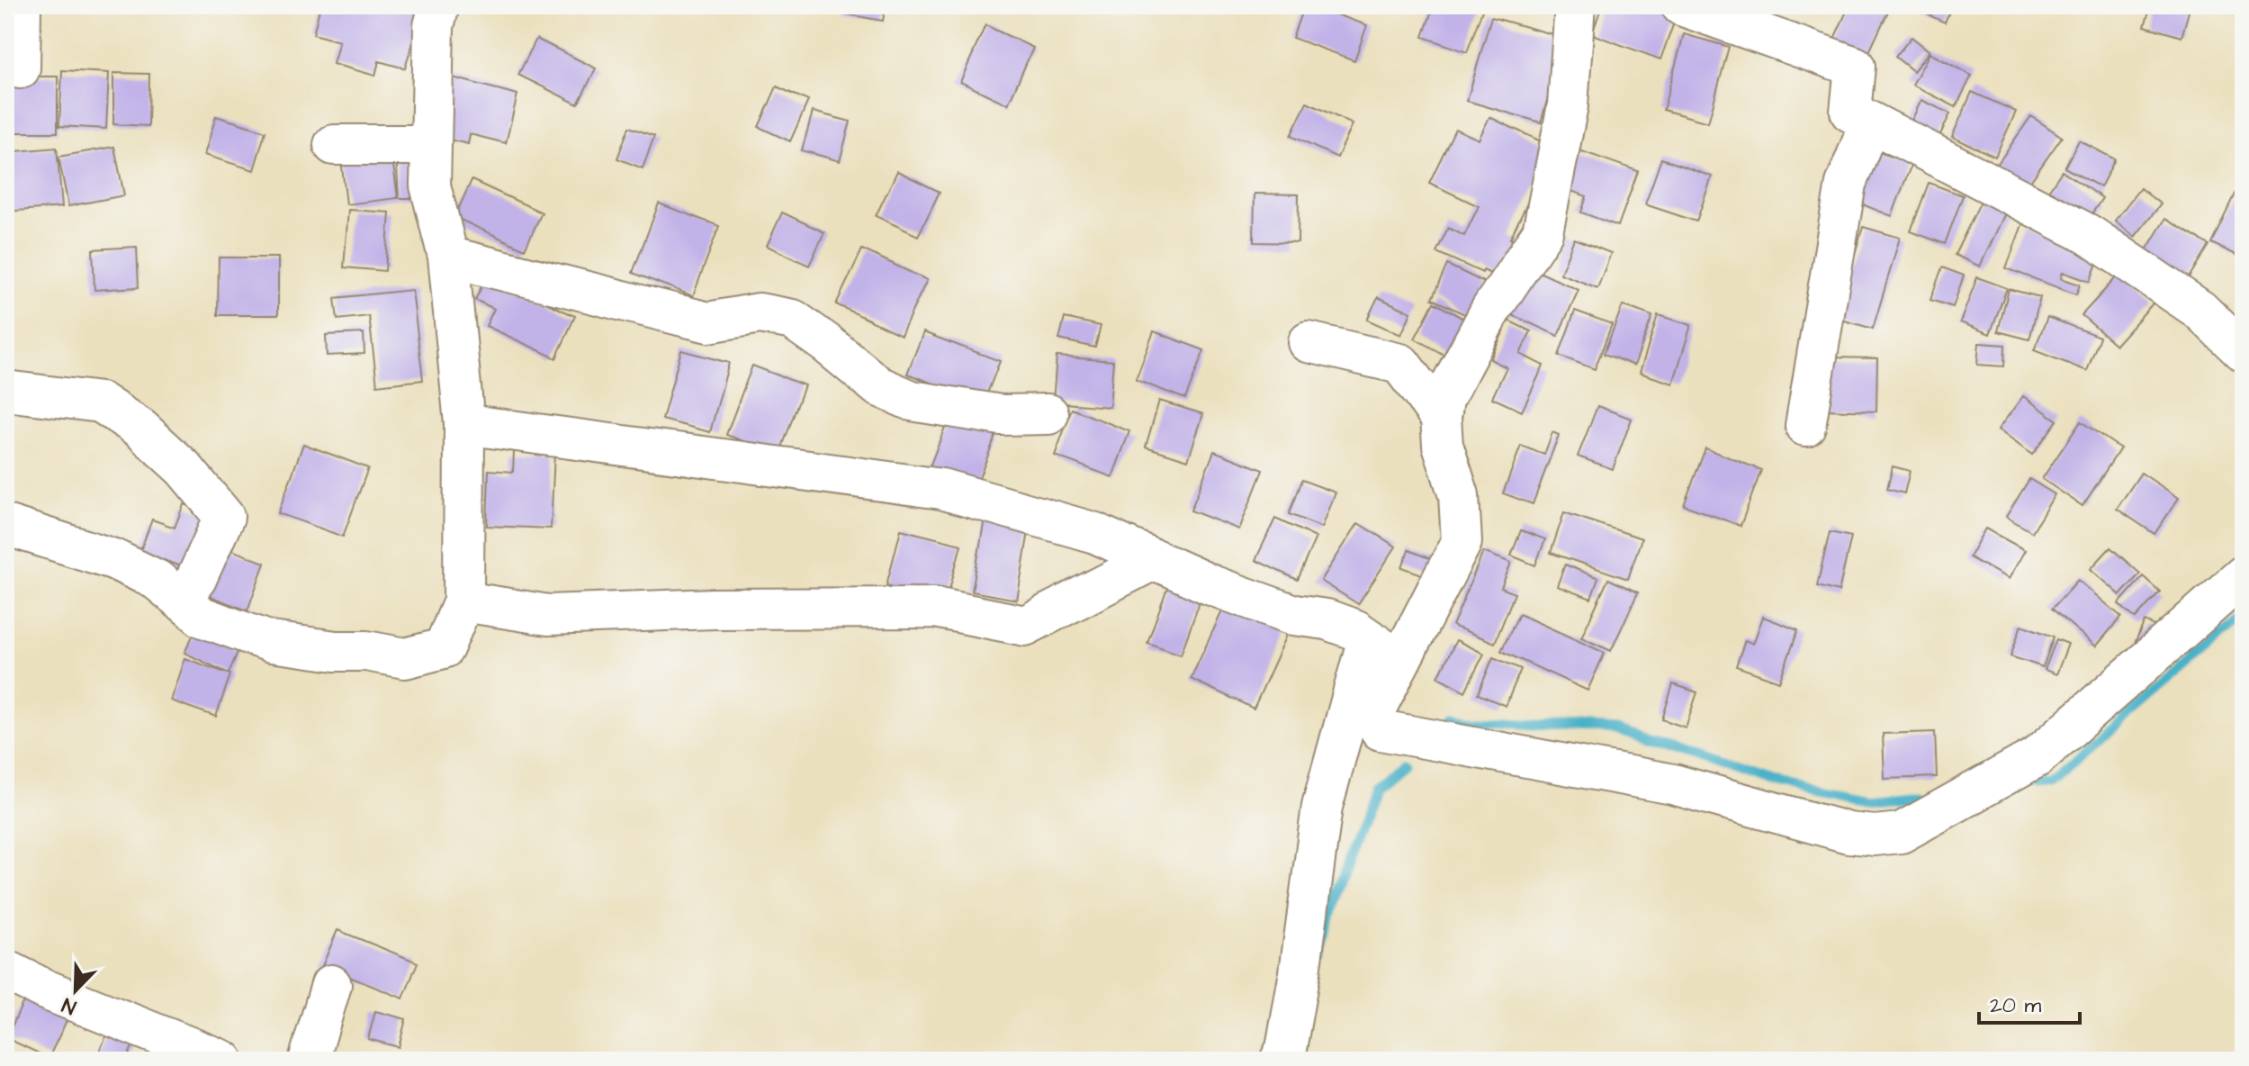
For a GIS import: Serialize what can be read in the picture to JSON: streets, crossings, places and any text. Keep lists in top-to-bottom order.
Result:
{
  "scale_bar": "20 m",
  "north": "bottom left"
}
